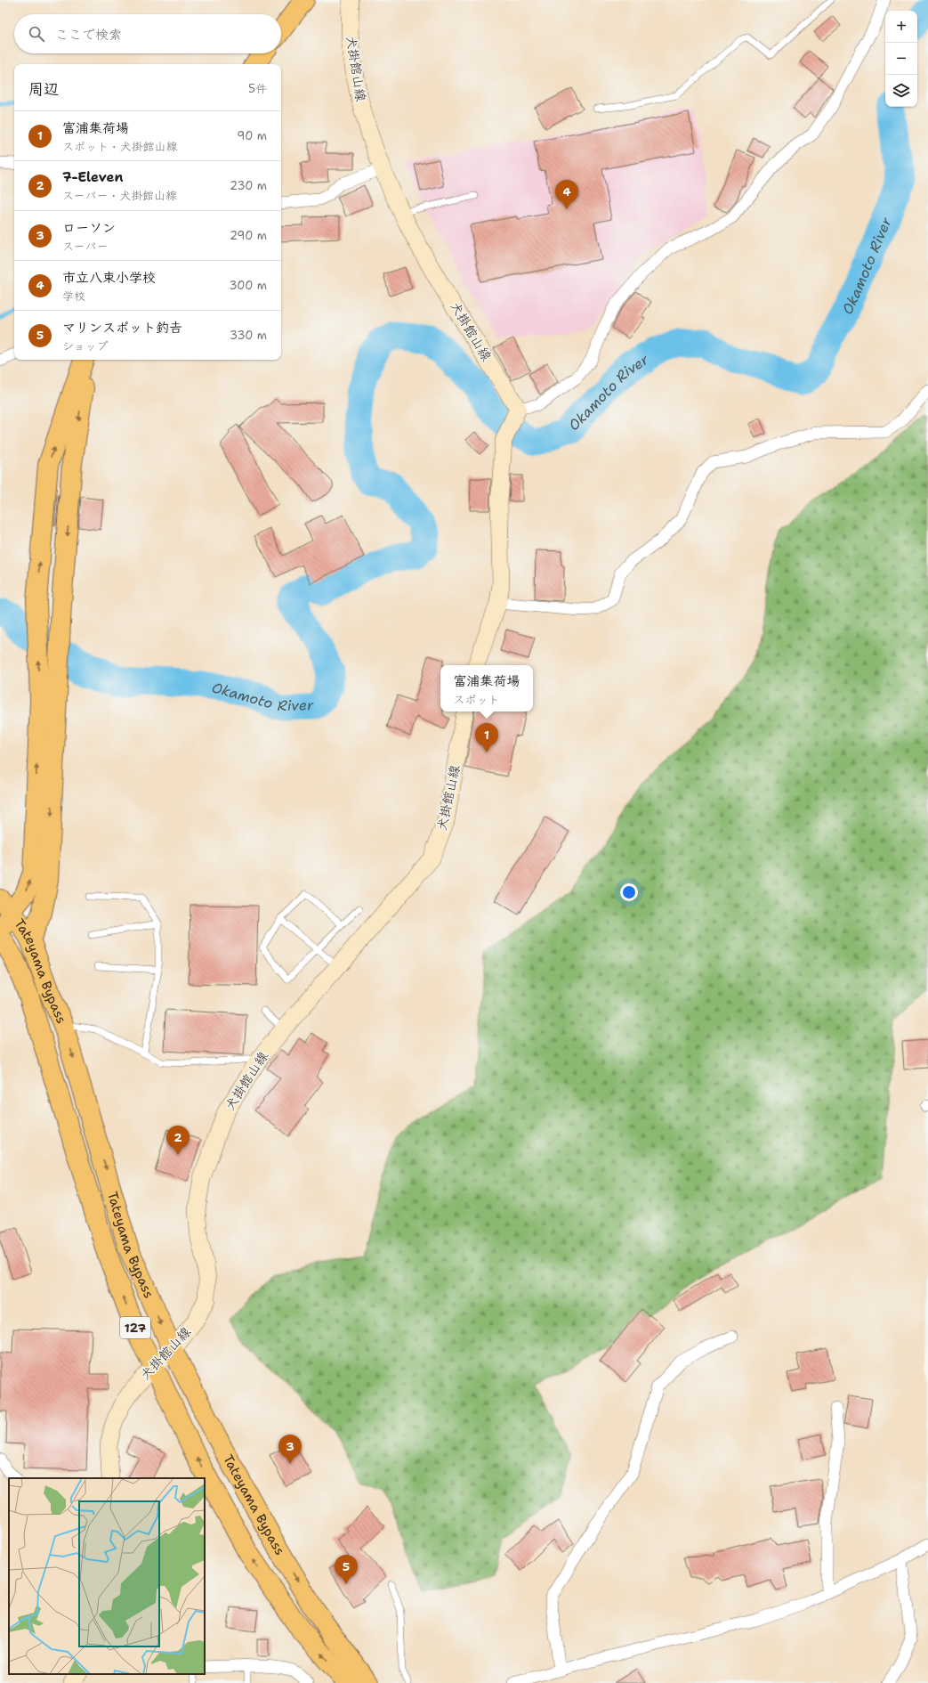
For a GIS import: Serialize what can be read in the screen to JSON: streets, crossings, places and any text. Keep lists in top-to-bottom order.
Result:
{
  "streets": {
    "highway": ["Tateyama Bypass", "127"],
    "main road": ["犬掛館山線"]
  },
  "crossings": [
    ["犬掛館山線", "Tateyama Bypass"]
  ],
  "water": ["Okamoto River"],
  "page": {
    "map_buttons": ["+", "−"],
    "search": "ここで検索",
    "heading": ["周辺", "5件"],
    "list": [
      {
        "mark": "1",
        "name": "富浦集荷場",
        "note": "スポット · 犬掛館山線",
        "value": "90 m"
      },
      {
        "mark": "2",
        "name": "7-Eleven",
        "note": "スーパー · 犬掛館山線",
        "value": "230 m"
      },
      {
        "mark": "3",
        "name": "ローソン",
        "note": "スーパー",
        "value": "290 m"
      },
      {
        "mark": "4",
        "name": "市立八束小学校",
        "note": "学校",
        "value": "300 m"
      },
      {
        "mark": "5",
        "name": "マリンスポット釣𠮷",
        "note": "ショップ",
        "value": "330 m"
      }
    ],
    "pins": [
      "4",
      "1",
      "2",
      "3",
      "5"
    ],
    "popup": ["富浦集荷場", "スポット"]
  }
}
